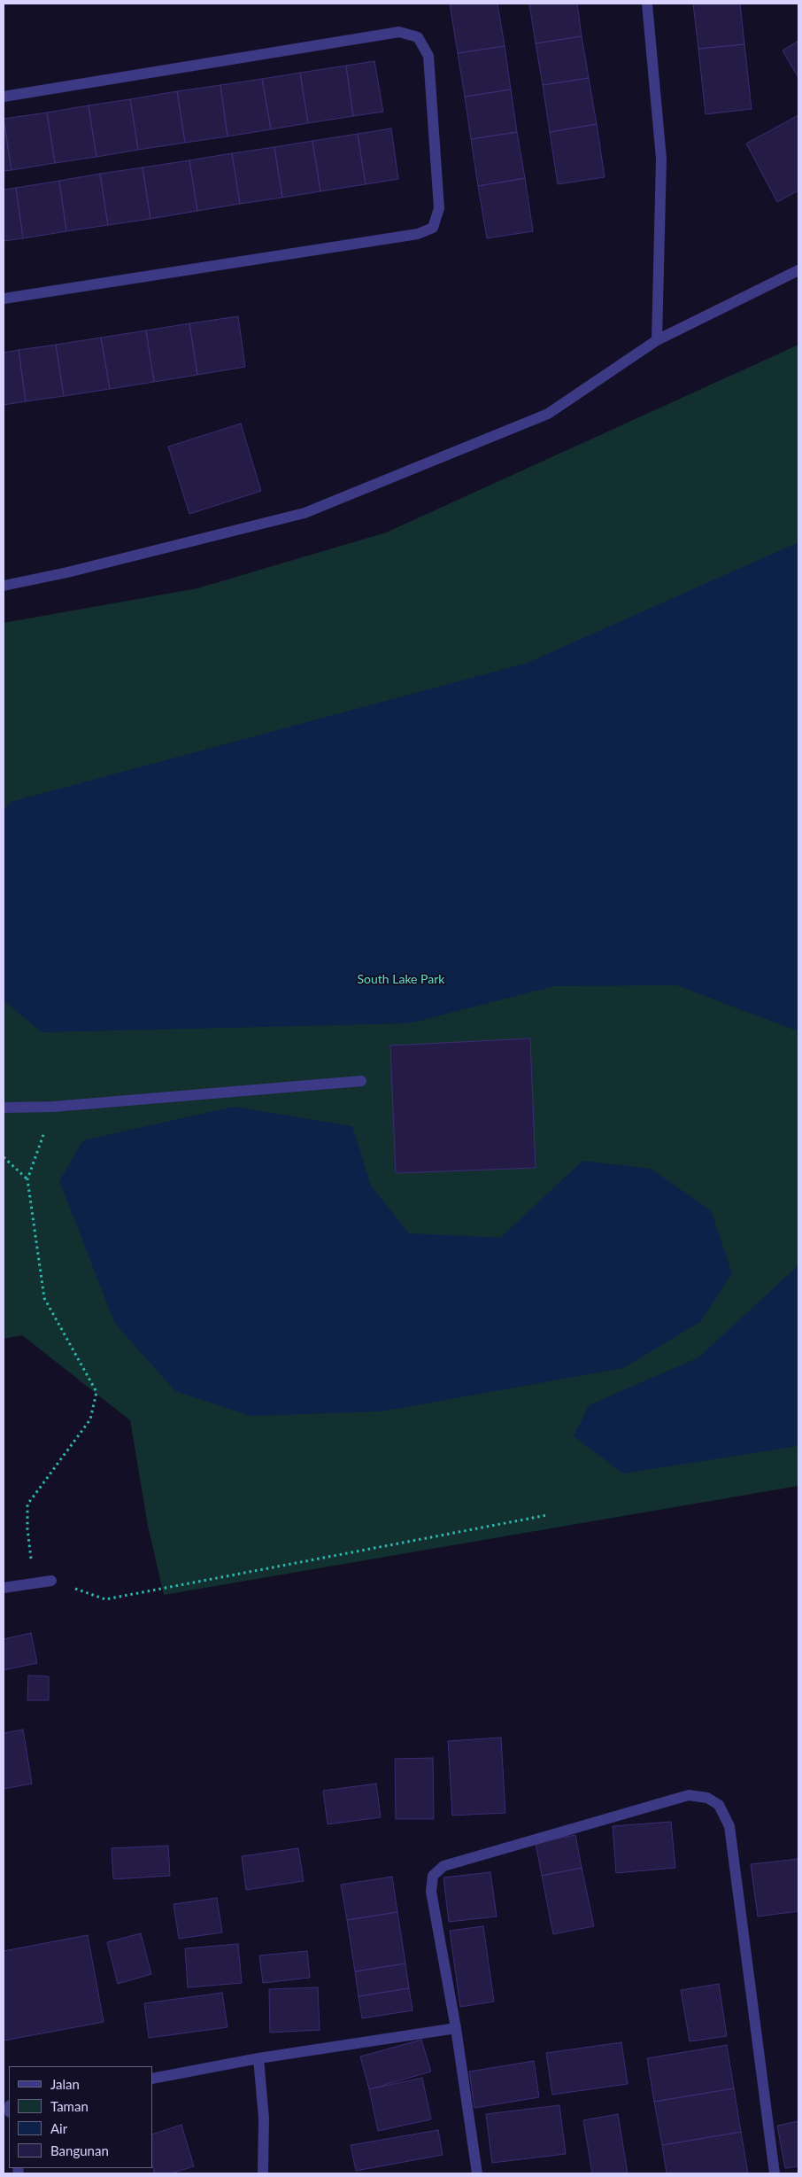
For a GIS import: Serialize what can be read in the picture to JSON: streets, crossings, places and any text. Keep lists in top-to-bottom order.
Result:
{
  "parks": ["South Lake Park"],
  "legend": [
    "Jalan",
    "Taman",
    "Air",
    "Bangunan"
  ]
}
